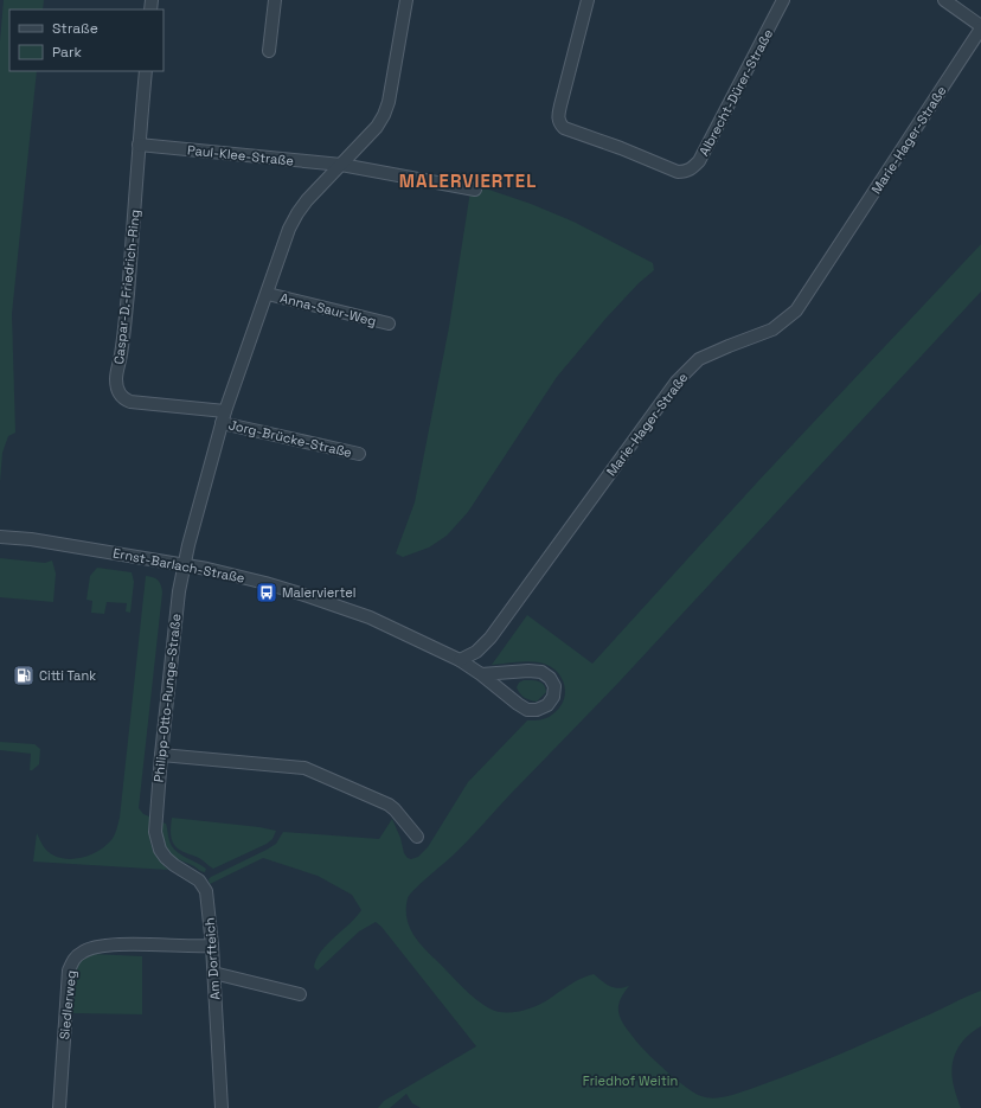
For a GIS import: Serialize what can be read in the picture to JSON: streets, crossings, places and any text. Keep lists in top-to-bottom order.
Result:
{
  "streets": {
    "street": [
      "Albrecht-Dürer-Straße",
      "Marie-Hager-Straße",
      "Paul-Klee-Straße",
      "Caspar-D.-Friedrich-Ring",
      "Anna-Saur-Weg",
      "Jorg-Brücke-Straße",
      "Ernst-Barlach-Straße",
      "Philipp-Otto-Runge-Straße",
      "Am Dorfteich",
      "Siedlerweg"
    ]
  },
  "crossings": [
    ["Marie-Hager-Straße", "Ernst-Barlach-Straße"],
    ["Paul-Klee-Straße", "Caspar-D.-Friedrich-Ring"],
    ["Caspar-D.-Friedrich-Ring", "Jorg-Brücke-Straße"],
    ["Ernst-Barlach-Straße", "Philipp-Otto-Runge-Straße"],
    ["Philipp-Otto-Runge-Straße", "Am Dorfteich"],
    ["Am Dorfteich", "Siedlerweg"]
  ],
  "districts": ["MALERVIERTEL"],
  "parks": ["Friedhof Weitin"],
  "places": {
    "bus stop": ["Malerviertel"],
    "fuel station": ["Citti Tank"]
  },
  "legend": ["Straße", "Park"]
}
